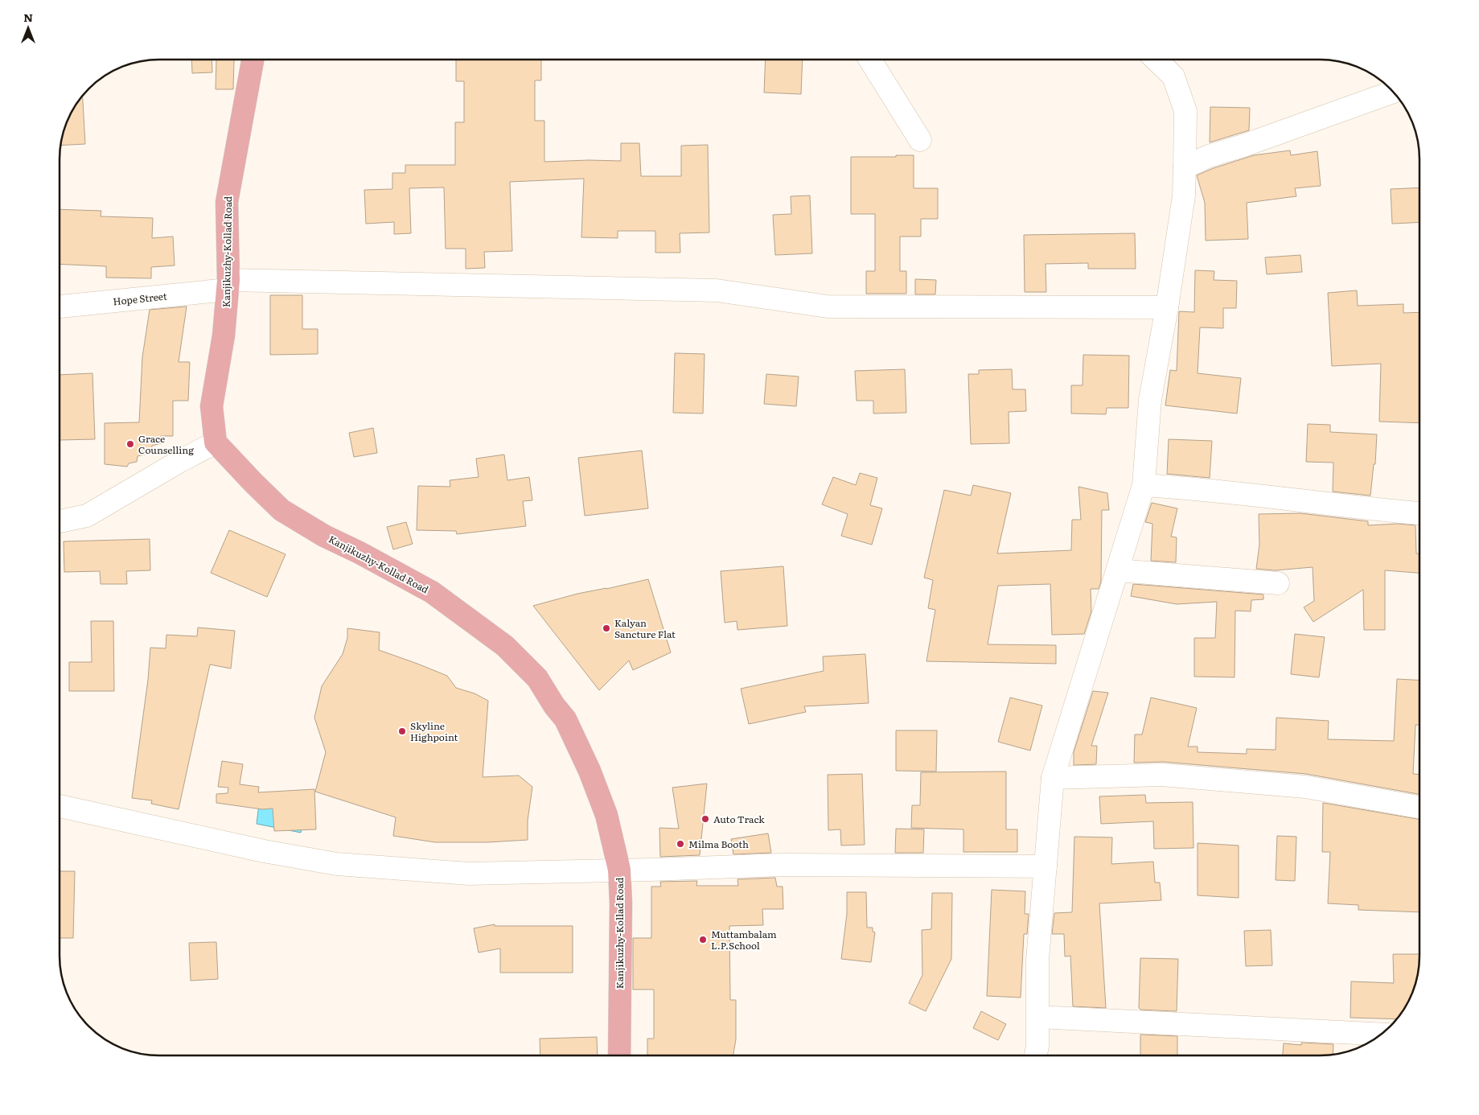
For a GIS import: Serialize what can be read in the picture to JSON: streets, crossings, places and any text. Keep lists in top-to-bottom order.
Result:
{
  "streets": {
    "main road": ["Kanjikuzhy-Kollad Road"],
    "street": ["Hope Street"]
  },
  "crossings": [
    ["Kanjikuzhy-Kollad Road", "Hope Street"]
  ],
  "places": [
    "Grace Counselling",
    "Kalyan Sancture Flat",
    "Skyline Highpoint",
    "Auto Track",
    "Milma Booth",
    "Muttambalam L.P.School"
  ],
  "north": "top"
}
